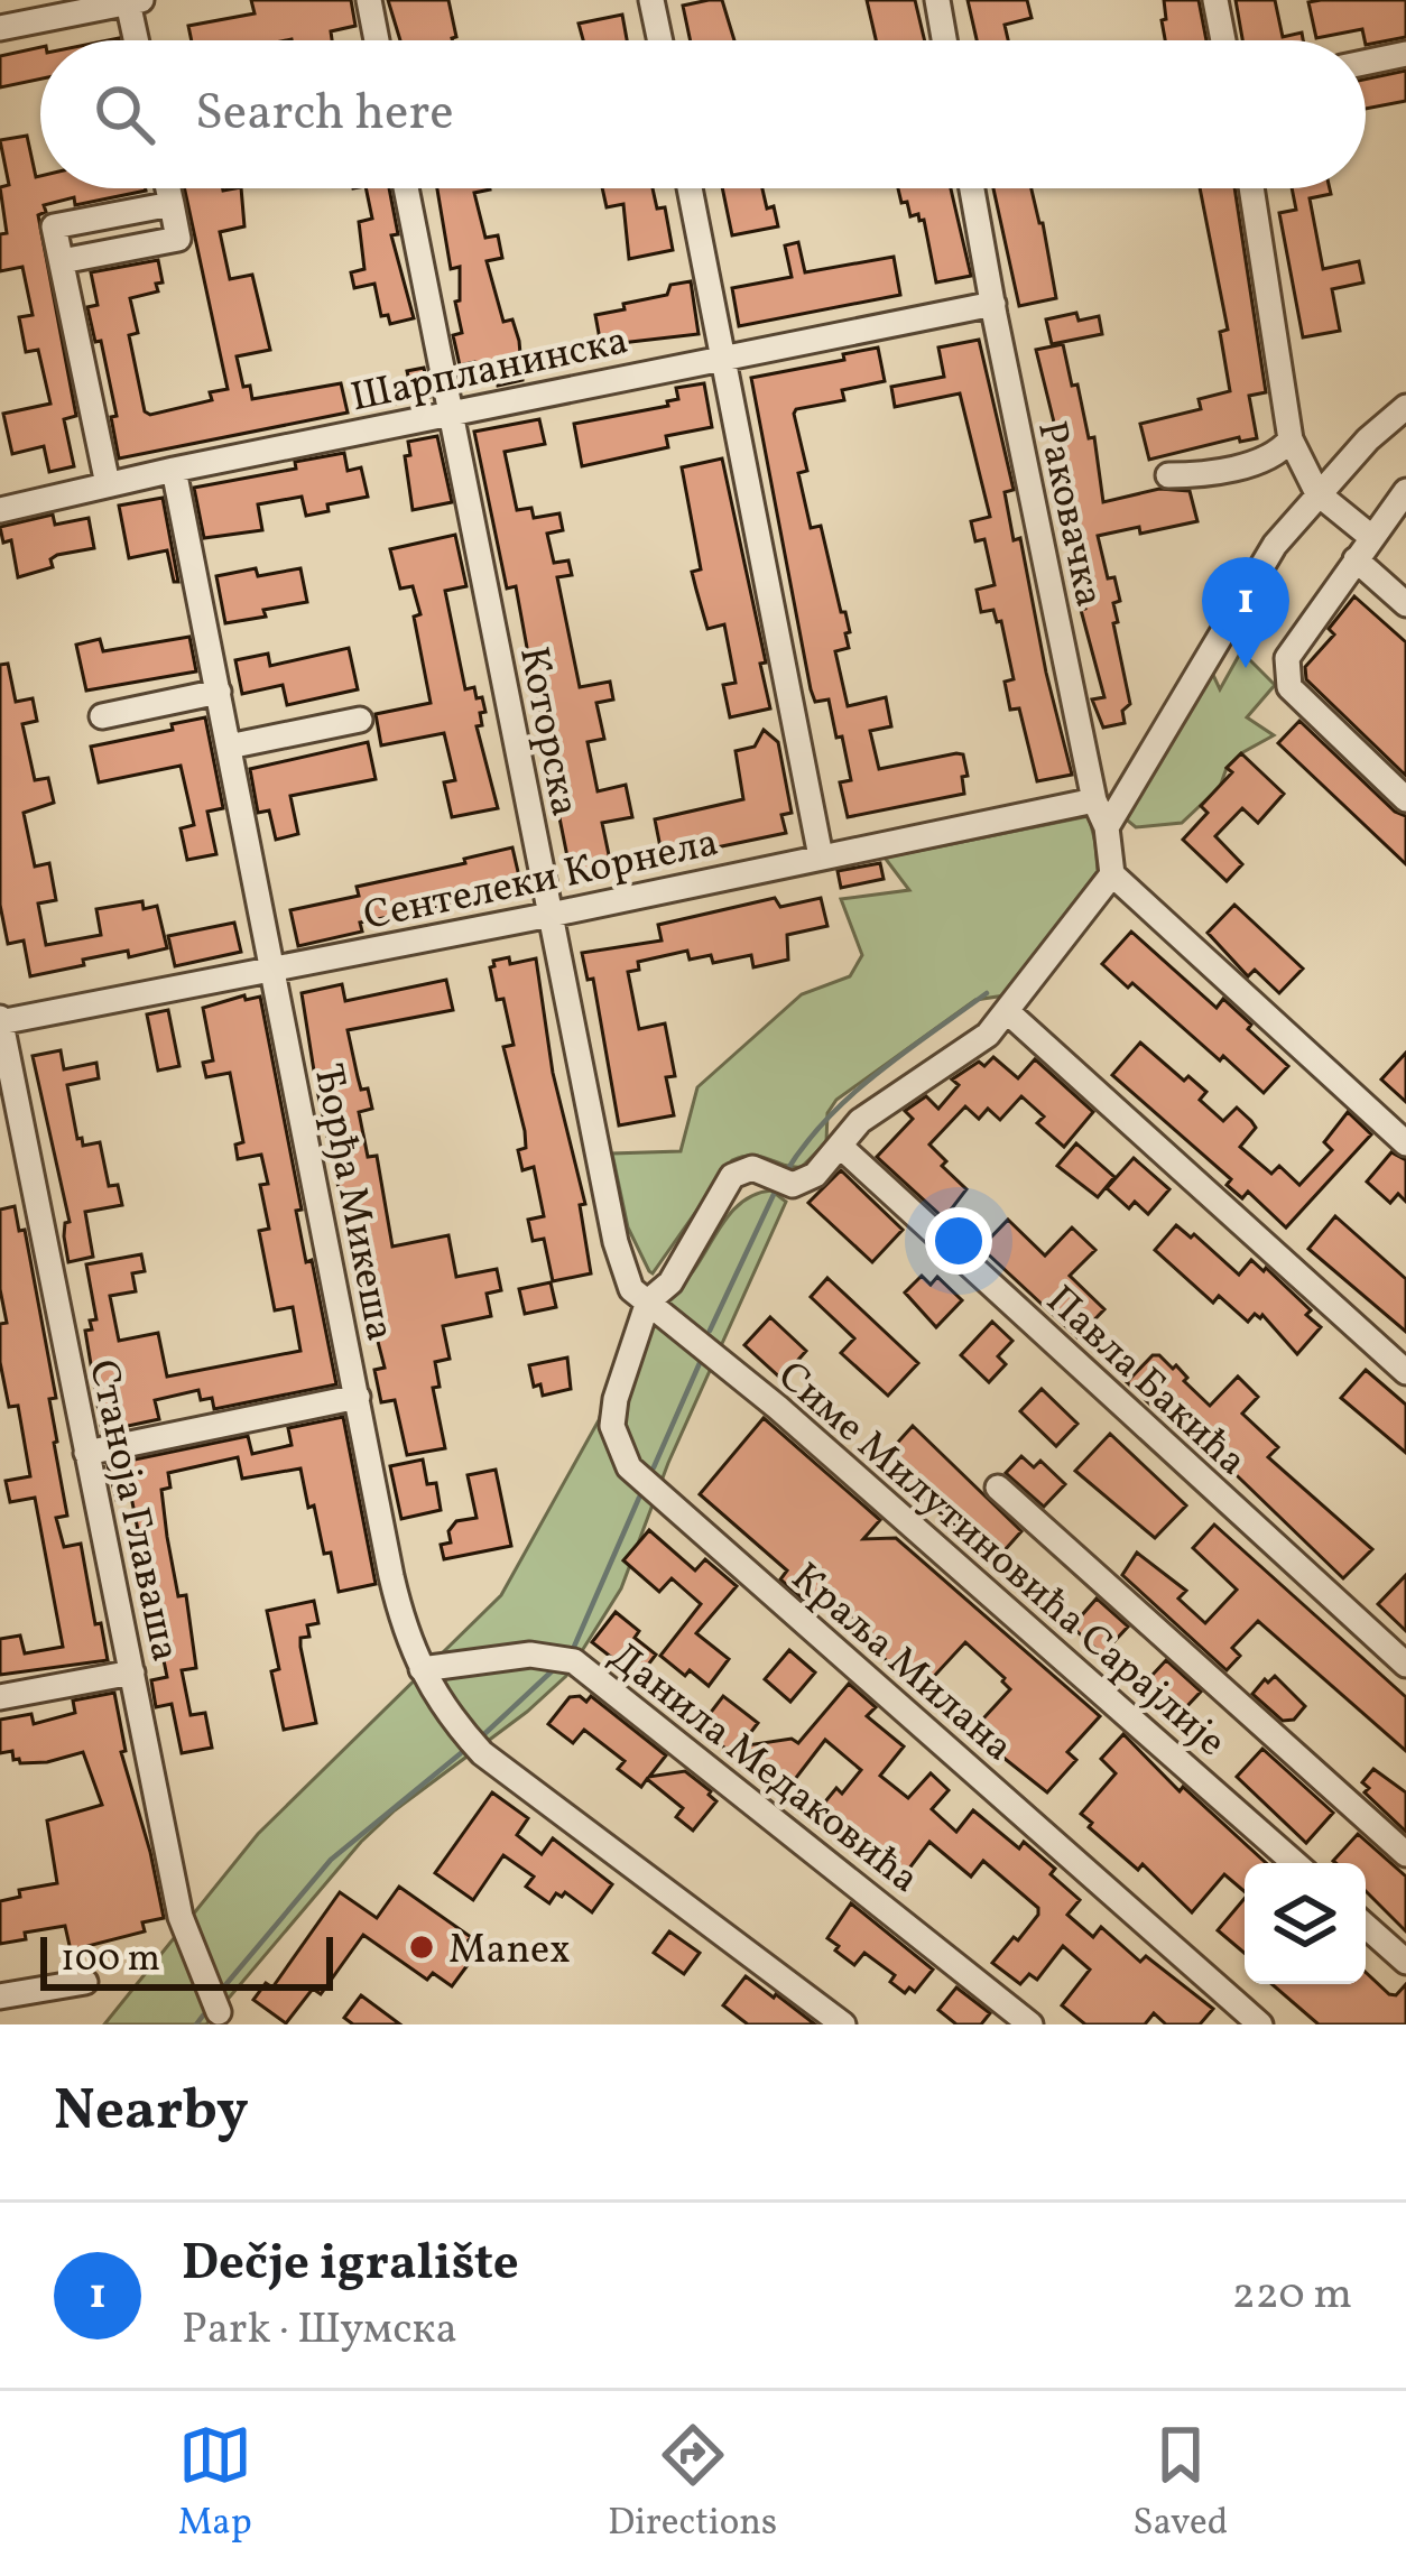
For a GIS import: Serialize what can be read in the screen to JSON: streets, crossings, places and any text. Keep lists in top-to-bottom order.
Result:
{
  "streets": {
    "street": [
      "Шарпланинска",
      "Раковачка",
      "Которска",
      "Сентелеки Корнела",
      "Ђорђа Микеша",
      "Павла Бакића",
      "Станоја Главаша",
      "Симе Милутиновића Сарајлије",
      "Краља Милана",
      "Данила Медаковића"
    ]
  },
  "crossings": [
    ["Шарпланинска", "Раковачка"],
    ["Шарпланинска", "Которска"],
    ["Шарпланинска", "Ђорђа Микеша"],
    ["Раковачка", "Сентелеки Корнела"],
    ["Которска", "Сентелеки Корнела"],
    ["Которска", "Симе Милутиновића Сарајлије"],
    ["Которска", "Краља Милана"],
    ["Сентелеки Корнела", "Ђорђа Микеша"],
    ["Сентелеки Корнела", "Станоја Главаша"],
    ["Ђорђа Микеша", "Данила Медаковића"],
    ["Симе Милутиновића Сарајлије", "Краља Милана"]
  ],
  "places": ["Manex"],
  "scale_bar": "100 m",
  "page": {
    "search": "Search here",
    "pins": "1",
    "scale": "100 m",
    "heading": "Nearby",
    "list": [
      {
        "mark": "1",
        "name": "Dečje igralište",
        "note": "Park · Шумска",
        "value": "220 m"
      }
    ],
    "nav": ["Map", "Directions", "Saved"]
  }
}
